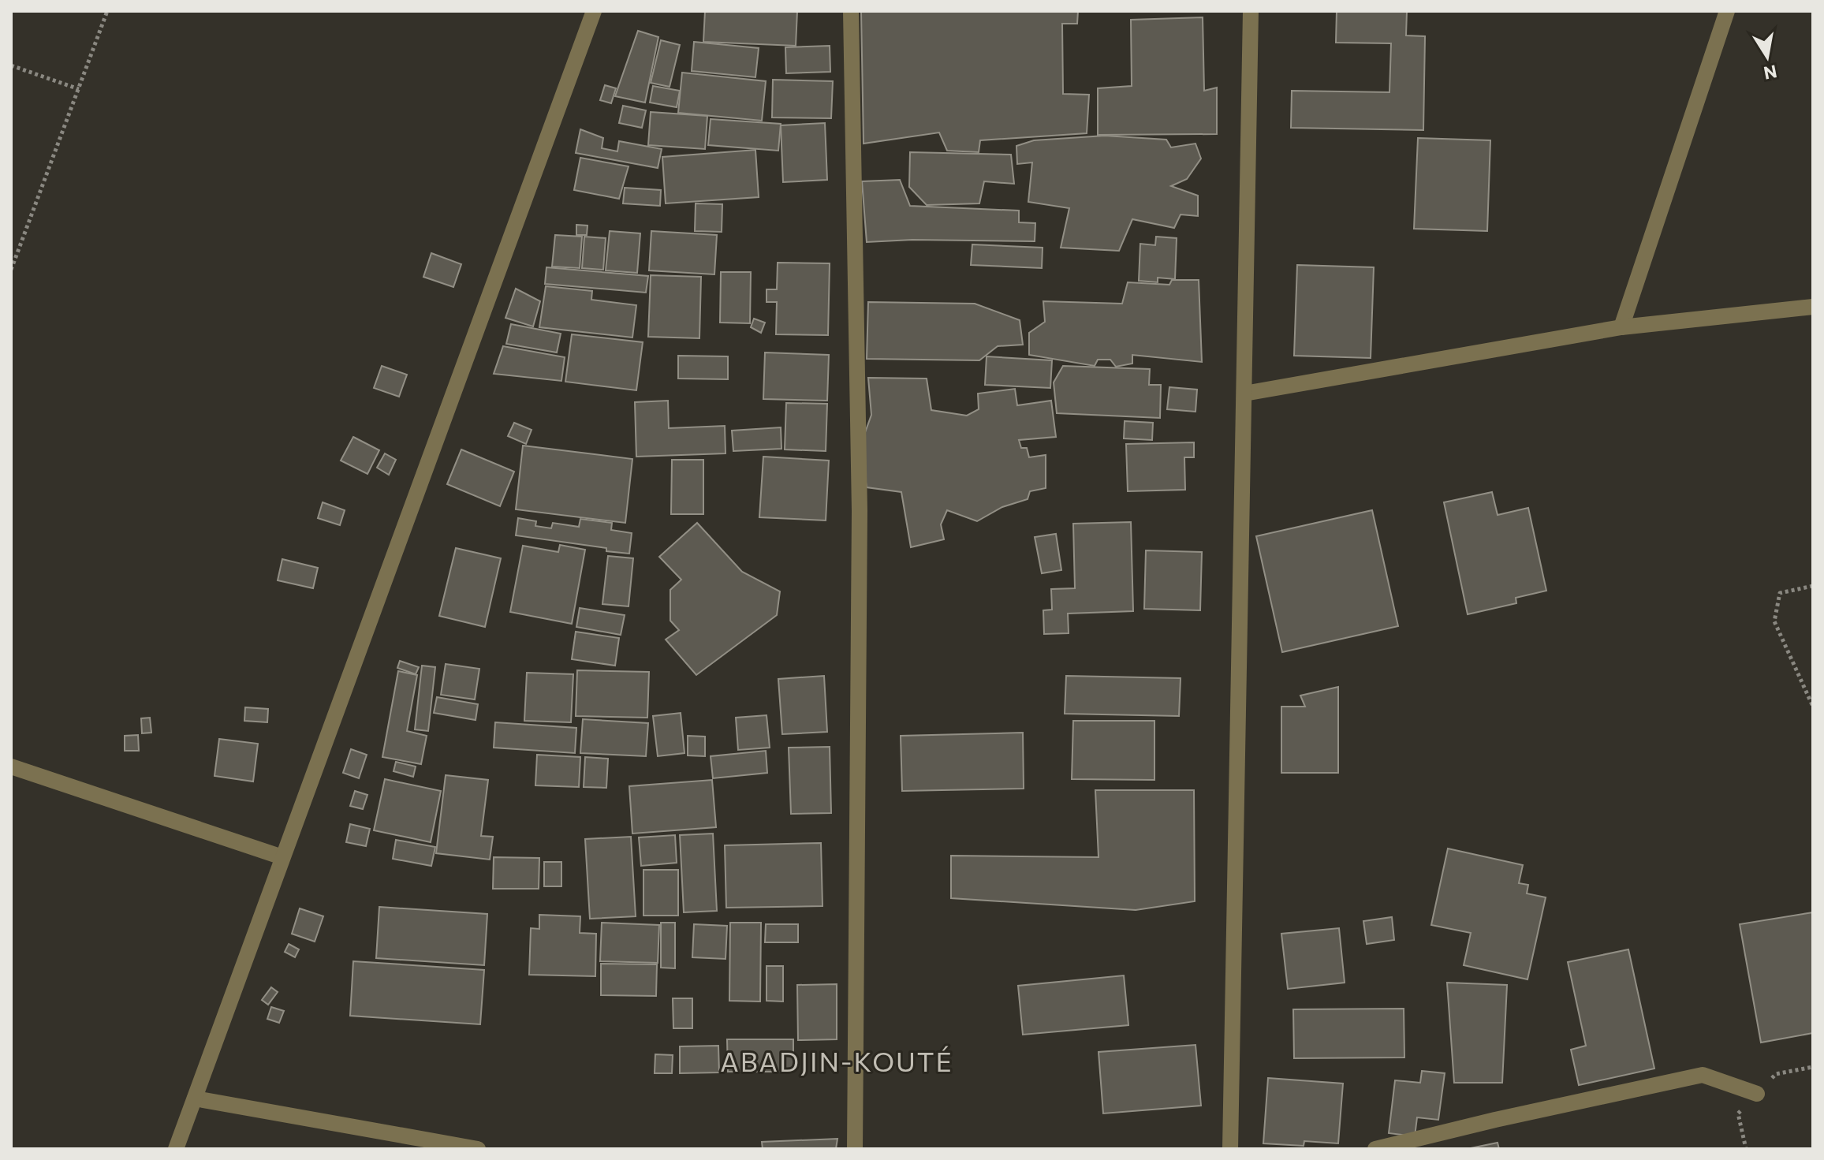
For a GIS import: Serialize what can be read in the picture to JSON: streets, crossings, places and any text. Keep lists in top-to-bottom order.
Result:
{
  "districts": ["ABADJIN-KOUTÉ"],
  "north": "bottom"
}
